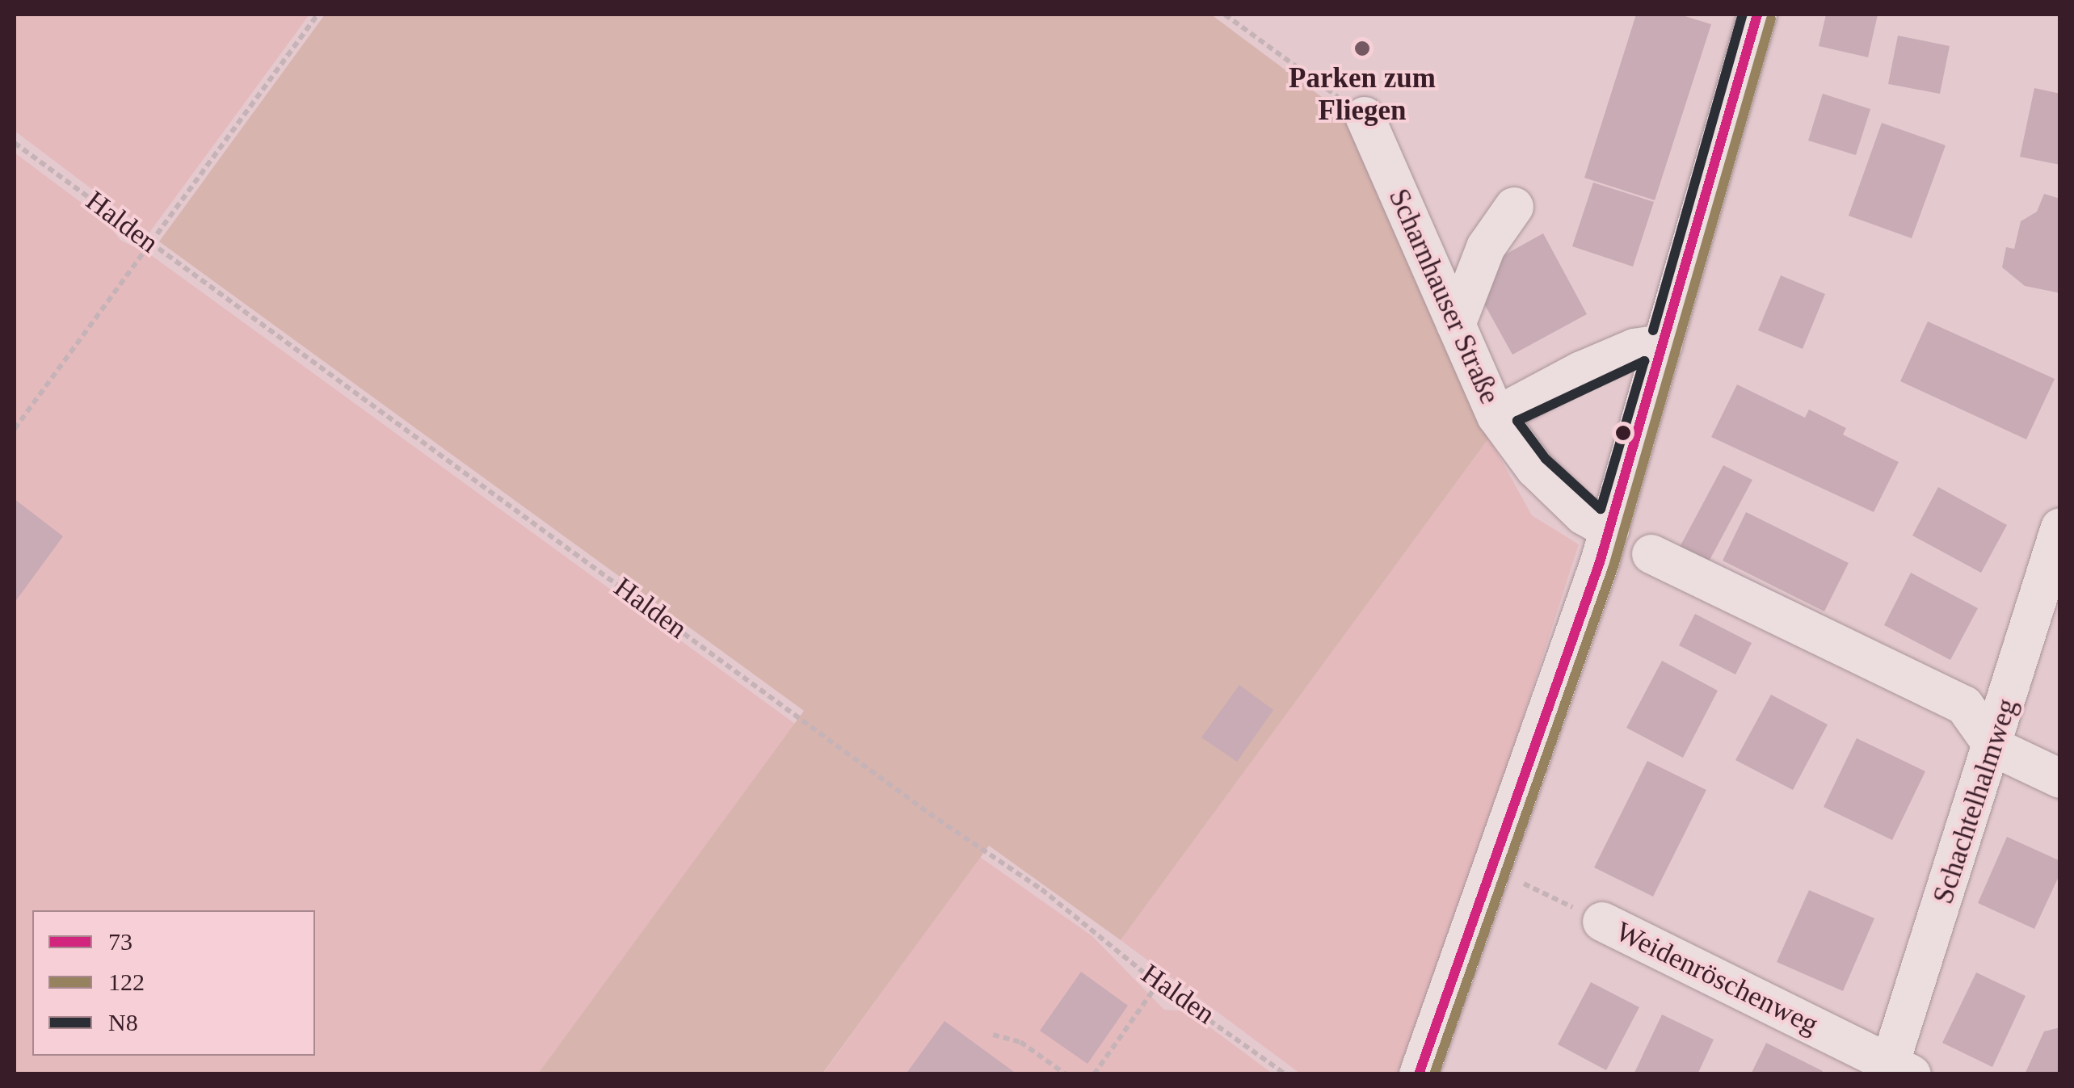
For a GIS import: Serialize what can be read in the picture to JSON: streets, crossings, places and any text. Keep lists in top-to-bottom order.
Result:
{
  "streets": {
    "street": ["Scharnhauser Straße", "Schachtelhalmweg", "Weidenröschenweg"],
    "path": ["Halden"]
  },
  "crossings": [
    ["Schachtelhalmweg", "Weidenröschenweg"]
  ],
  "places": ["Parken zum Fliegen"],
  "lines": ["transit line 73", "transit line N8", "transit line 122"],
  "legend": ["73", "122", "N8"]
}
